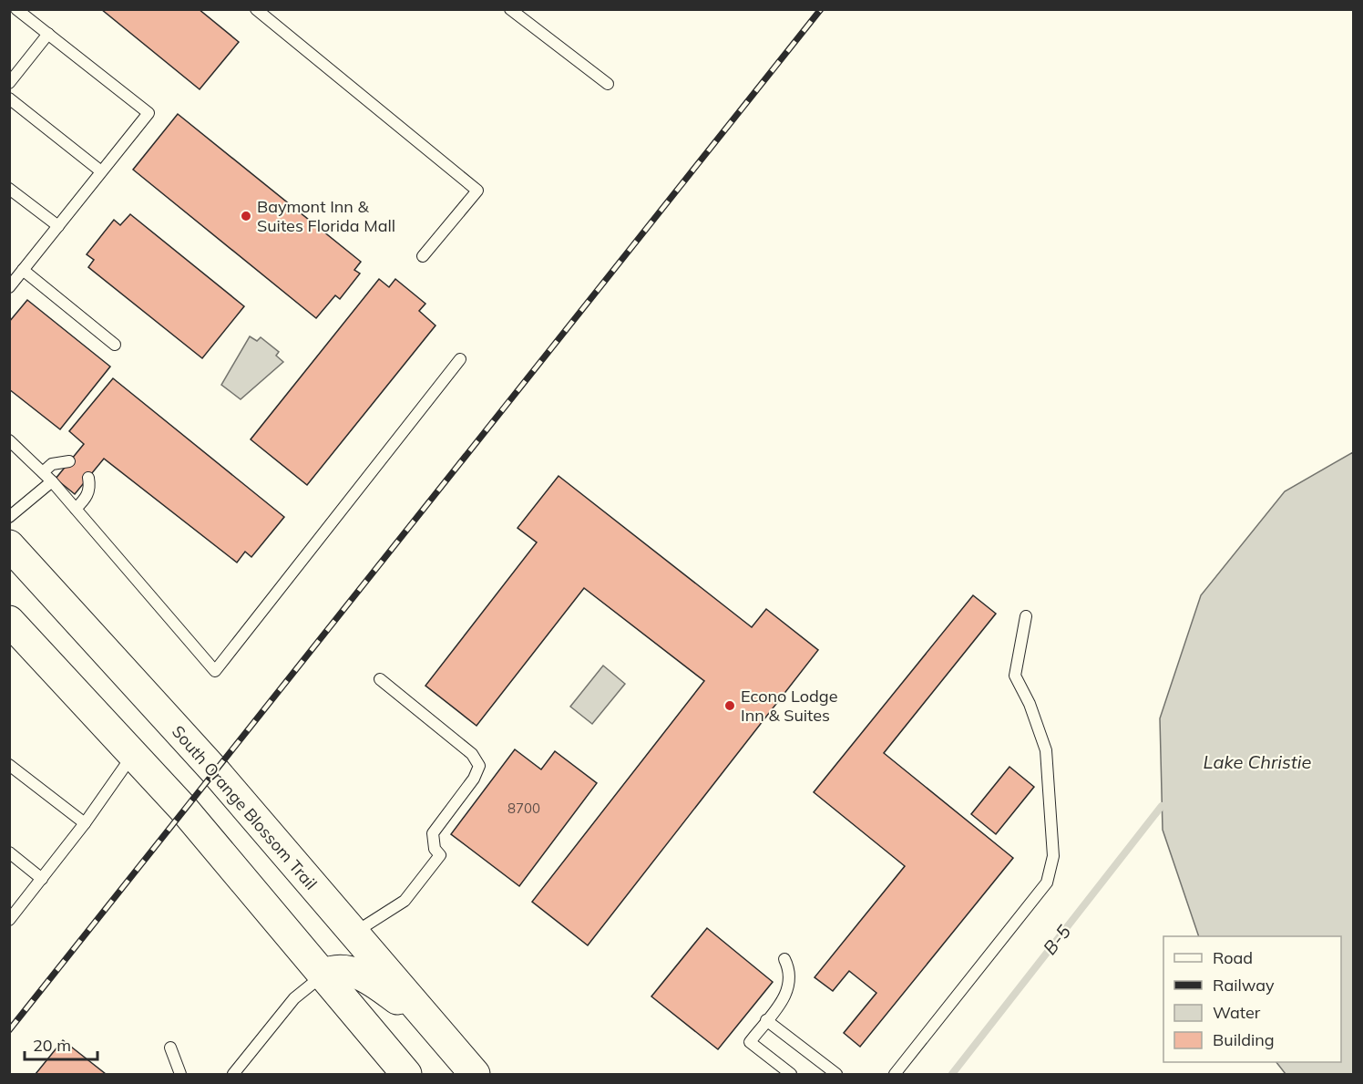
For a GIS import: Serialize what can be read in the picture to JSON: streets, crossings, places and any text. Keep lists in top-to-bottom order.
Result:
{
  "streets": {
    "main road": ["South Orange Blossom Trail"]
  },
  "water": ["Lake Christie", "B-5"],
  "places": ["Baymont Inn & Suites Florida Mall", "Econo Lodge Inn & Suites"],
  "house_numbers": ["8700"],
  "legend": [
    "Road",
    "Railway",
    "Water",
    "Building"
  ],
  "scale_bar": "20 m"
}
